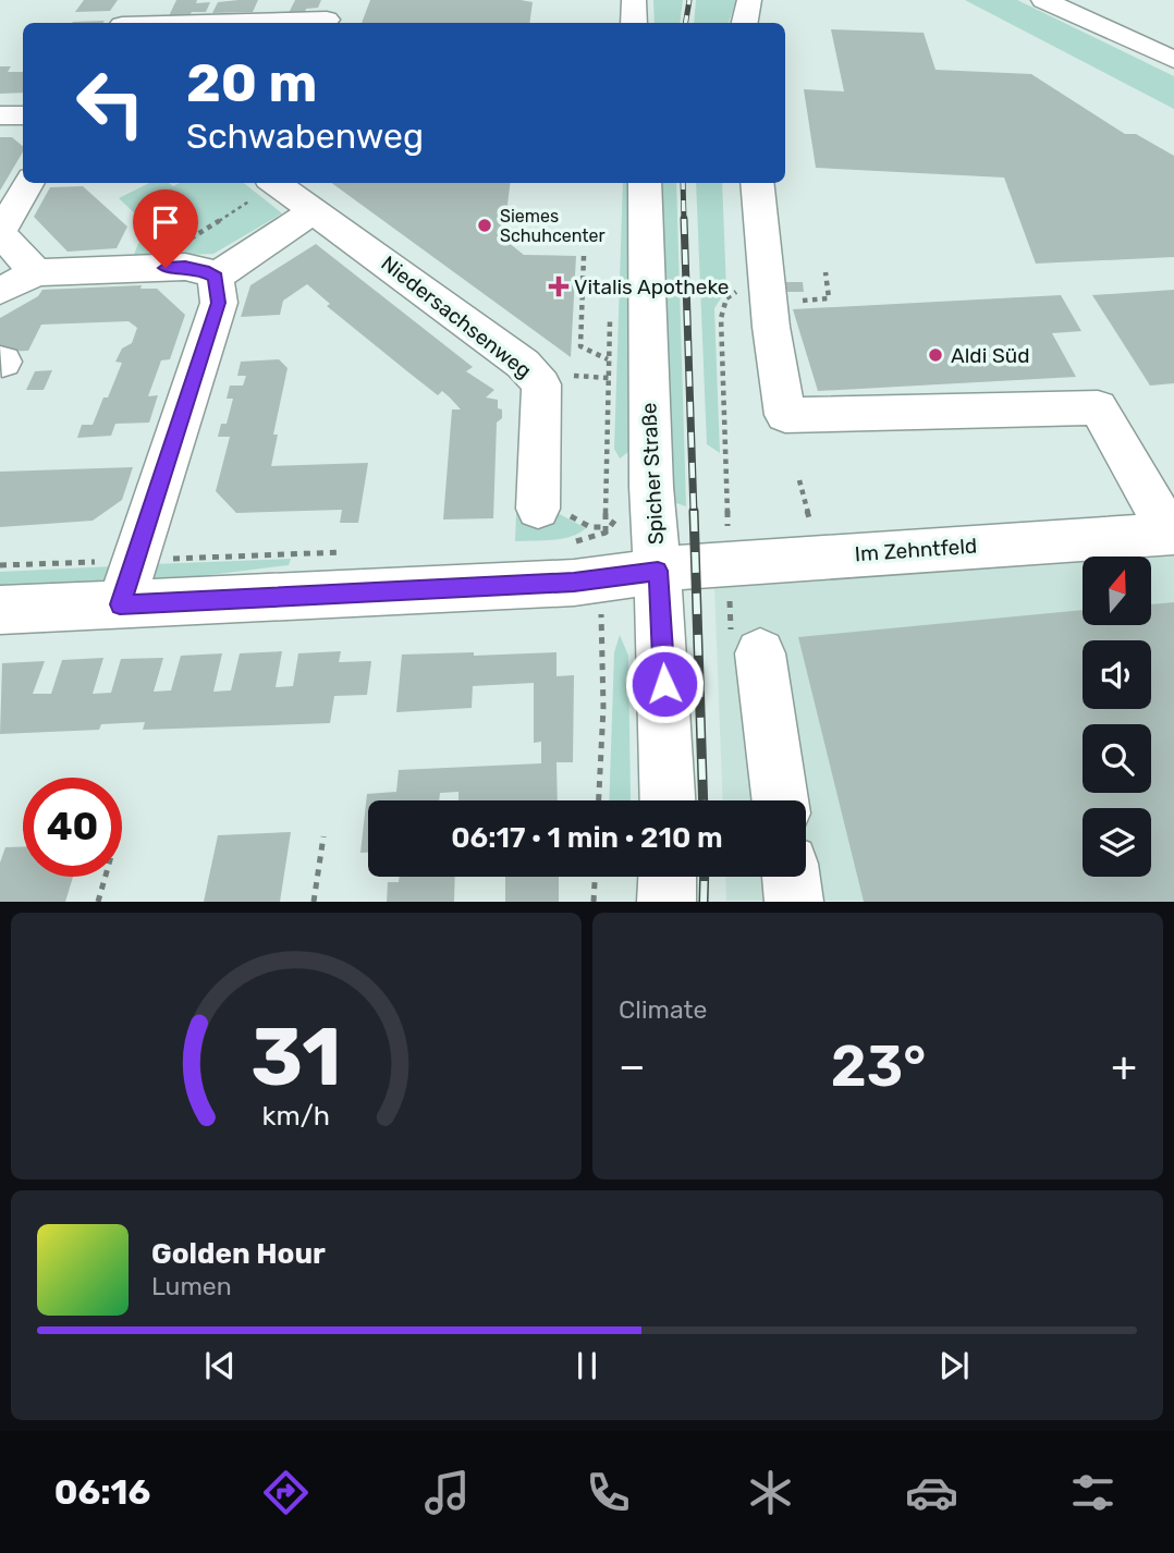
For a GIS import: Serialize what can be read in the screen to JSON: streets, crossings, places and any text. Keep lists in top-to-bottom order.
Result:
{
  "streets": {
    "main road": ["Niedersachsenweg", "Spicher Straße", "Im Zehntfeld"]
  },
  "crossings": [
    ["Spicher Straße", "Im Zehntfeld"]
  ],
  "places": {
    "other": ["Siemes Schuhcenter", "Aldi Süd"],
    "health": ["Vitalis Apotheke"]
  },
  "north": "top",
  "page": {
    "turn": ["20 m", "Schwabenweg"],
    "limit": "40",
    "trip": "06:17 · 1 min · 210 m",
    "tile": "Climate",
    "heat": ["−", "23°", "+"],
    "song": ["Golden Hour", "Lumen"],
    "tabs": "06:16",
    "gauge": ["31", "km/h"]
  }
}
